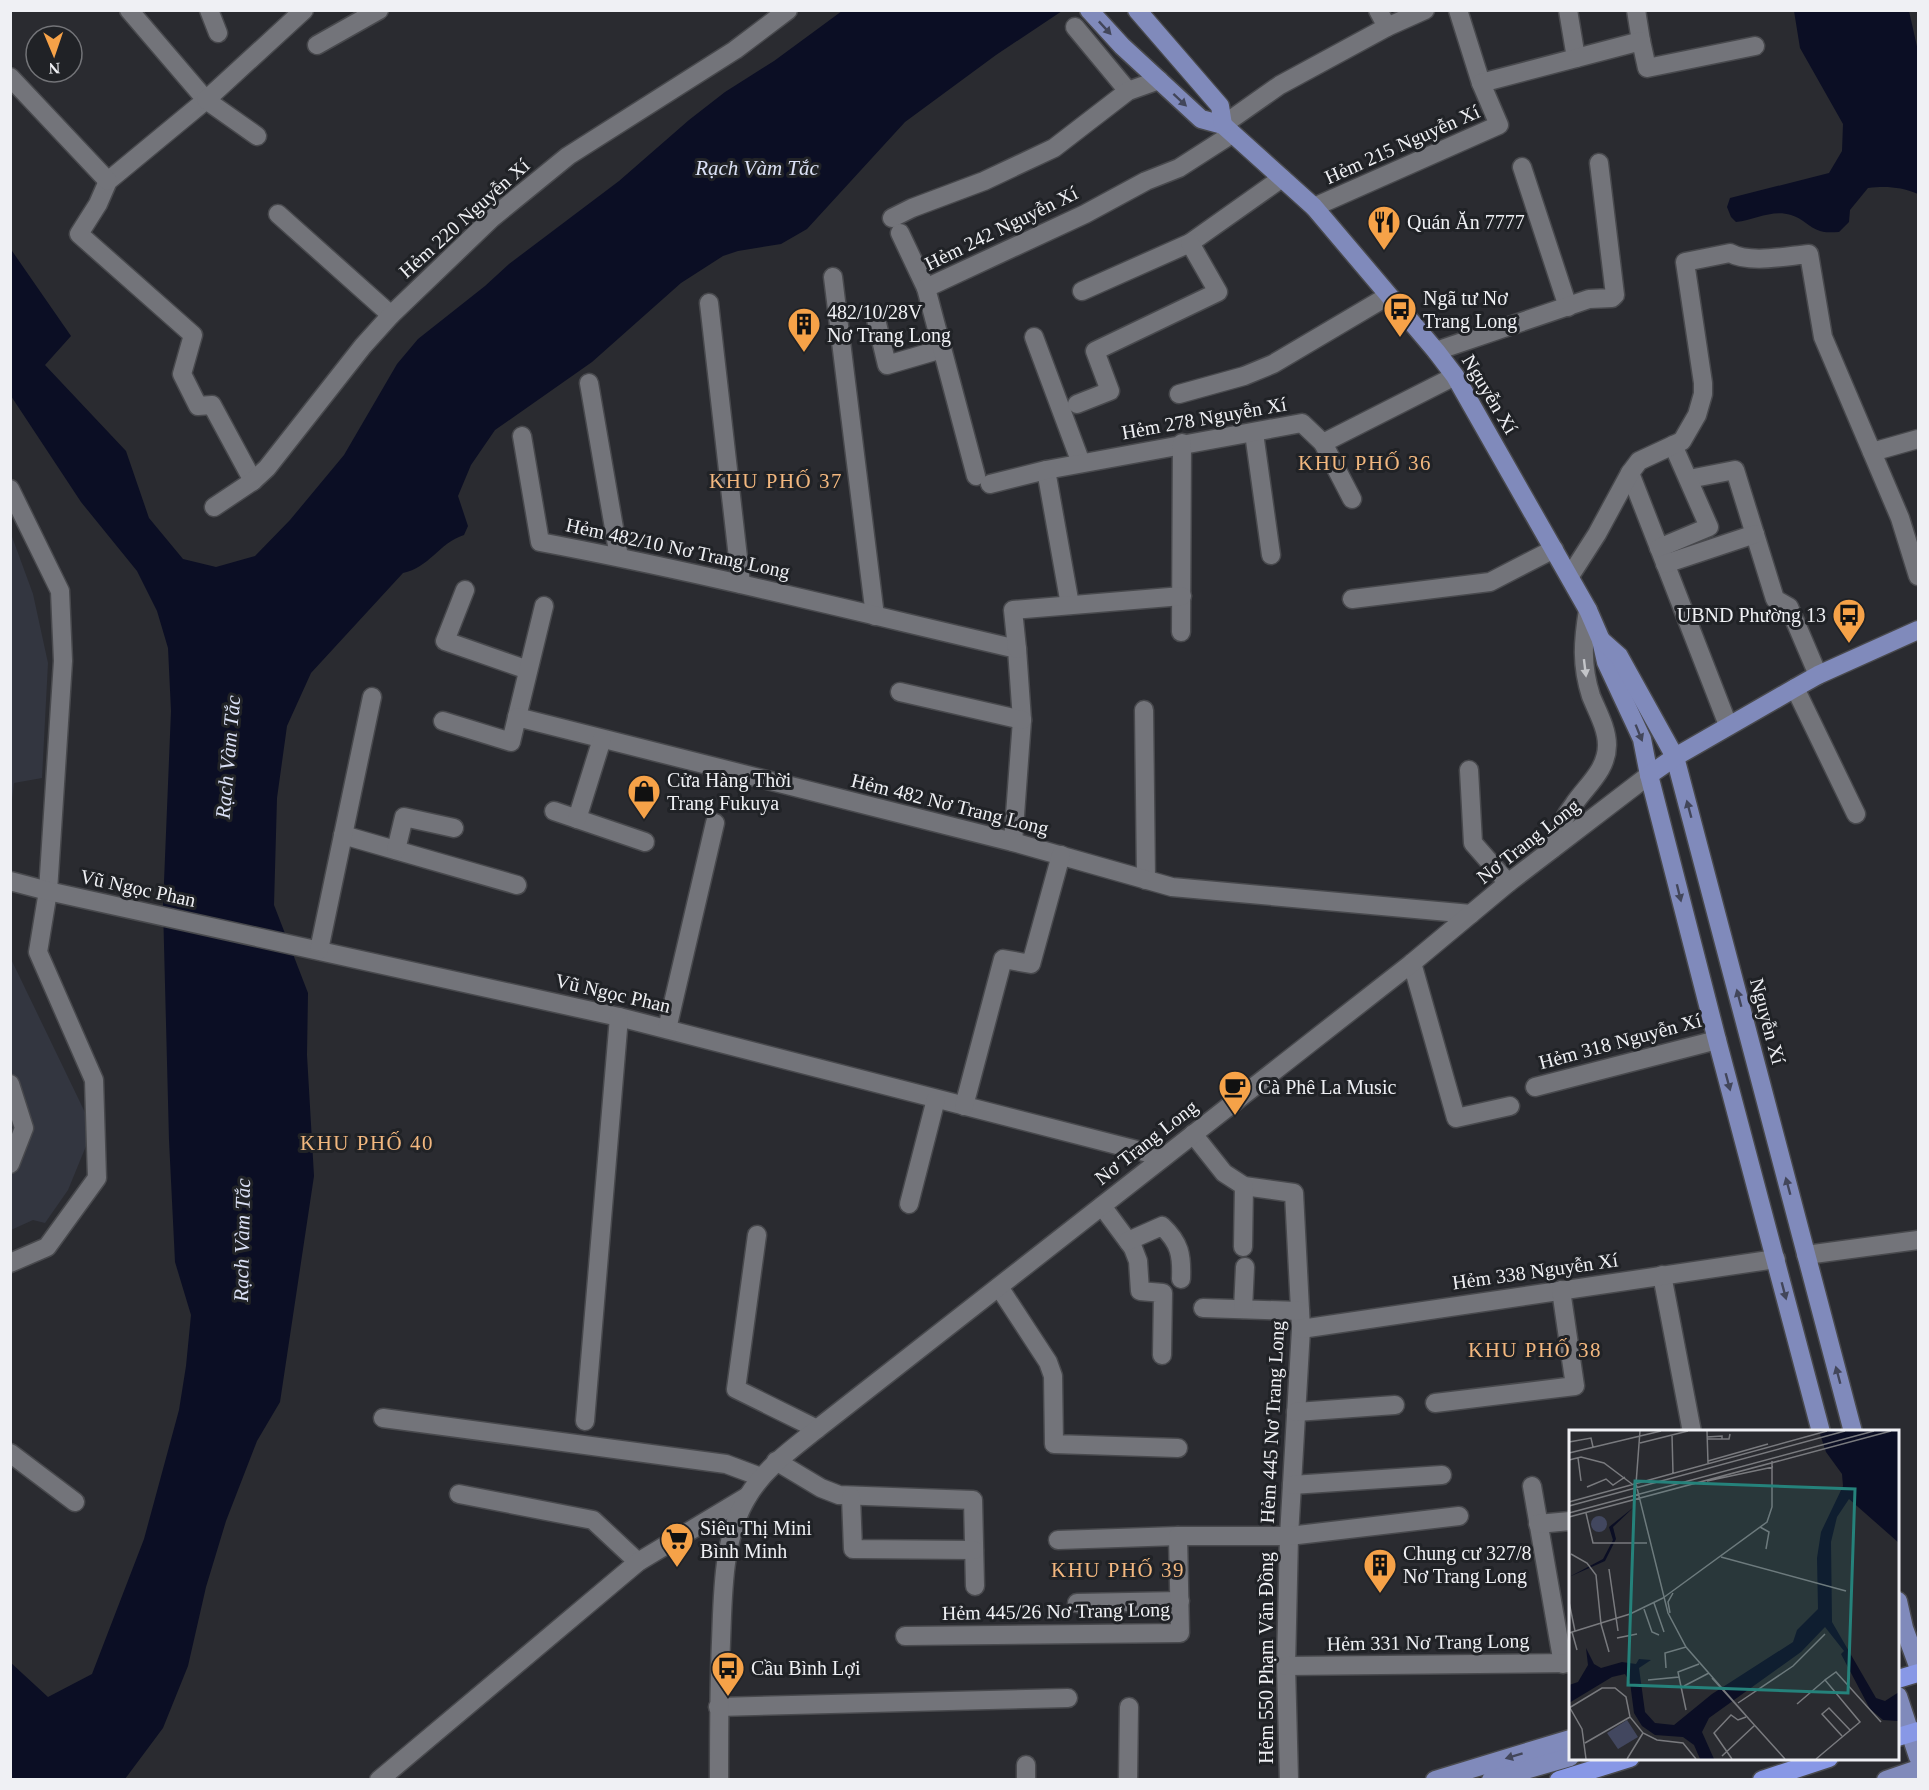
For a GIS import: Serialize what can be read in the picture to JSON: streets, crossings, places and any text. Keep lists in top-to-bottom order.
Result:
{
  "streets": {
    "main road": ["Nguyễn Xí", "Nơ Trang Long"],
    "street": [
      "Hẻm 215 Nguyễn Xí",
      "Hẻm 220 Nguyễn Xí",
      "Hẻm 242 Nguyễn Xí",
      "Hẻm 278 Nguyễn Xí",
      "Hẻm 482/10 Nơ Trang Long",
      "Hẻm 482 Nơ Trang Long",
      "Vũ Ngọc Phan",
      "Hẻm 318 Nguyễn Xí",
      "Hẻm 338 Nguyễn Xí",
      "Hẻm 445 Nơ Trang Long",
      "Hẻm 445/26 Nơ Trang Long",
      "Hẻm 331 Nơ Trang Long",
      "Hẻm 550 Phạm Văn Đồng"
    ]
  },
  "crossings": [
    ["Hẻm 215 Nguyễn Xí", "Nguyễn Xí"],
    ["Hẻm 242 Nguyễn Xí", "Nguyễn Xí"],
    ["Hẻm 242 Nguyễn Xí", "Hẻm 278 Nguyễn Xí"],
    ["Nguyễn Xí", "Nơ Trang Long"],
    ["Nguyễn Xí", "Hẻm 318 Nguyễn Xí"],
    ["Nguyễn Xí", "Hẻm 338 Nguyễn Xí"],
    ["Hẻm 482 Nơ Trang Long", "Nơ Trang Long"],
    ["Nơ Trang Long", "Vũ Ngọc Phan"],
    ["Nơ Trang Long", "Hẻm 445 Nơ Trang Long"],
    ["Hẻm 338 Nguyễn Xí", "Hẻm 445 Nơ Trang Long"],
    ["Hẻm 445 Nơ Trang Long", "Hẻm 550 Phạm Văn Đồng"],
    ["Hẻm 331 Nơ Trang Long", "Hẻm 550 Phạm Văn Đồng"]
  ],
  "districts": [
    "KHU PHỐ 36",
    "KHU PHỐ 37",
    "KHU PHỐ 40",
    "KHU PHỐ 38",
    "KHU PHỐ 39"
  ],
  "water": ["Rạch Vàm Tắc"],
  "places": {
    "restaurant": ["Quán Ăn 7777"],
    "bus stop": ["Ngã tư Nơ Trang Long", "UBND Phường 13", "Cầu Bình Lợi"],
    "building": ["482/10/28V Nơ Trang Long", "Chung cư 327/8 Nơ Trang Long"],
    "shop": ["Cửa Hàng Thời Trang Fukuya"],
    "cafe": ["Cà Phê La Music"],
    "supermarket": ["Siêu Thị Mini Bình Minh"]
  },
  "north": "bottom"
}
